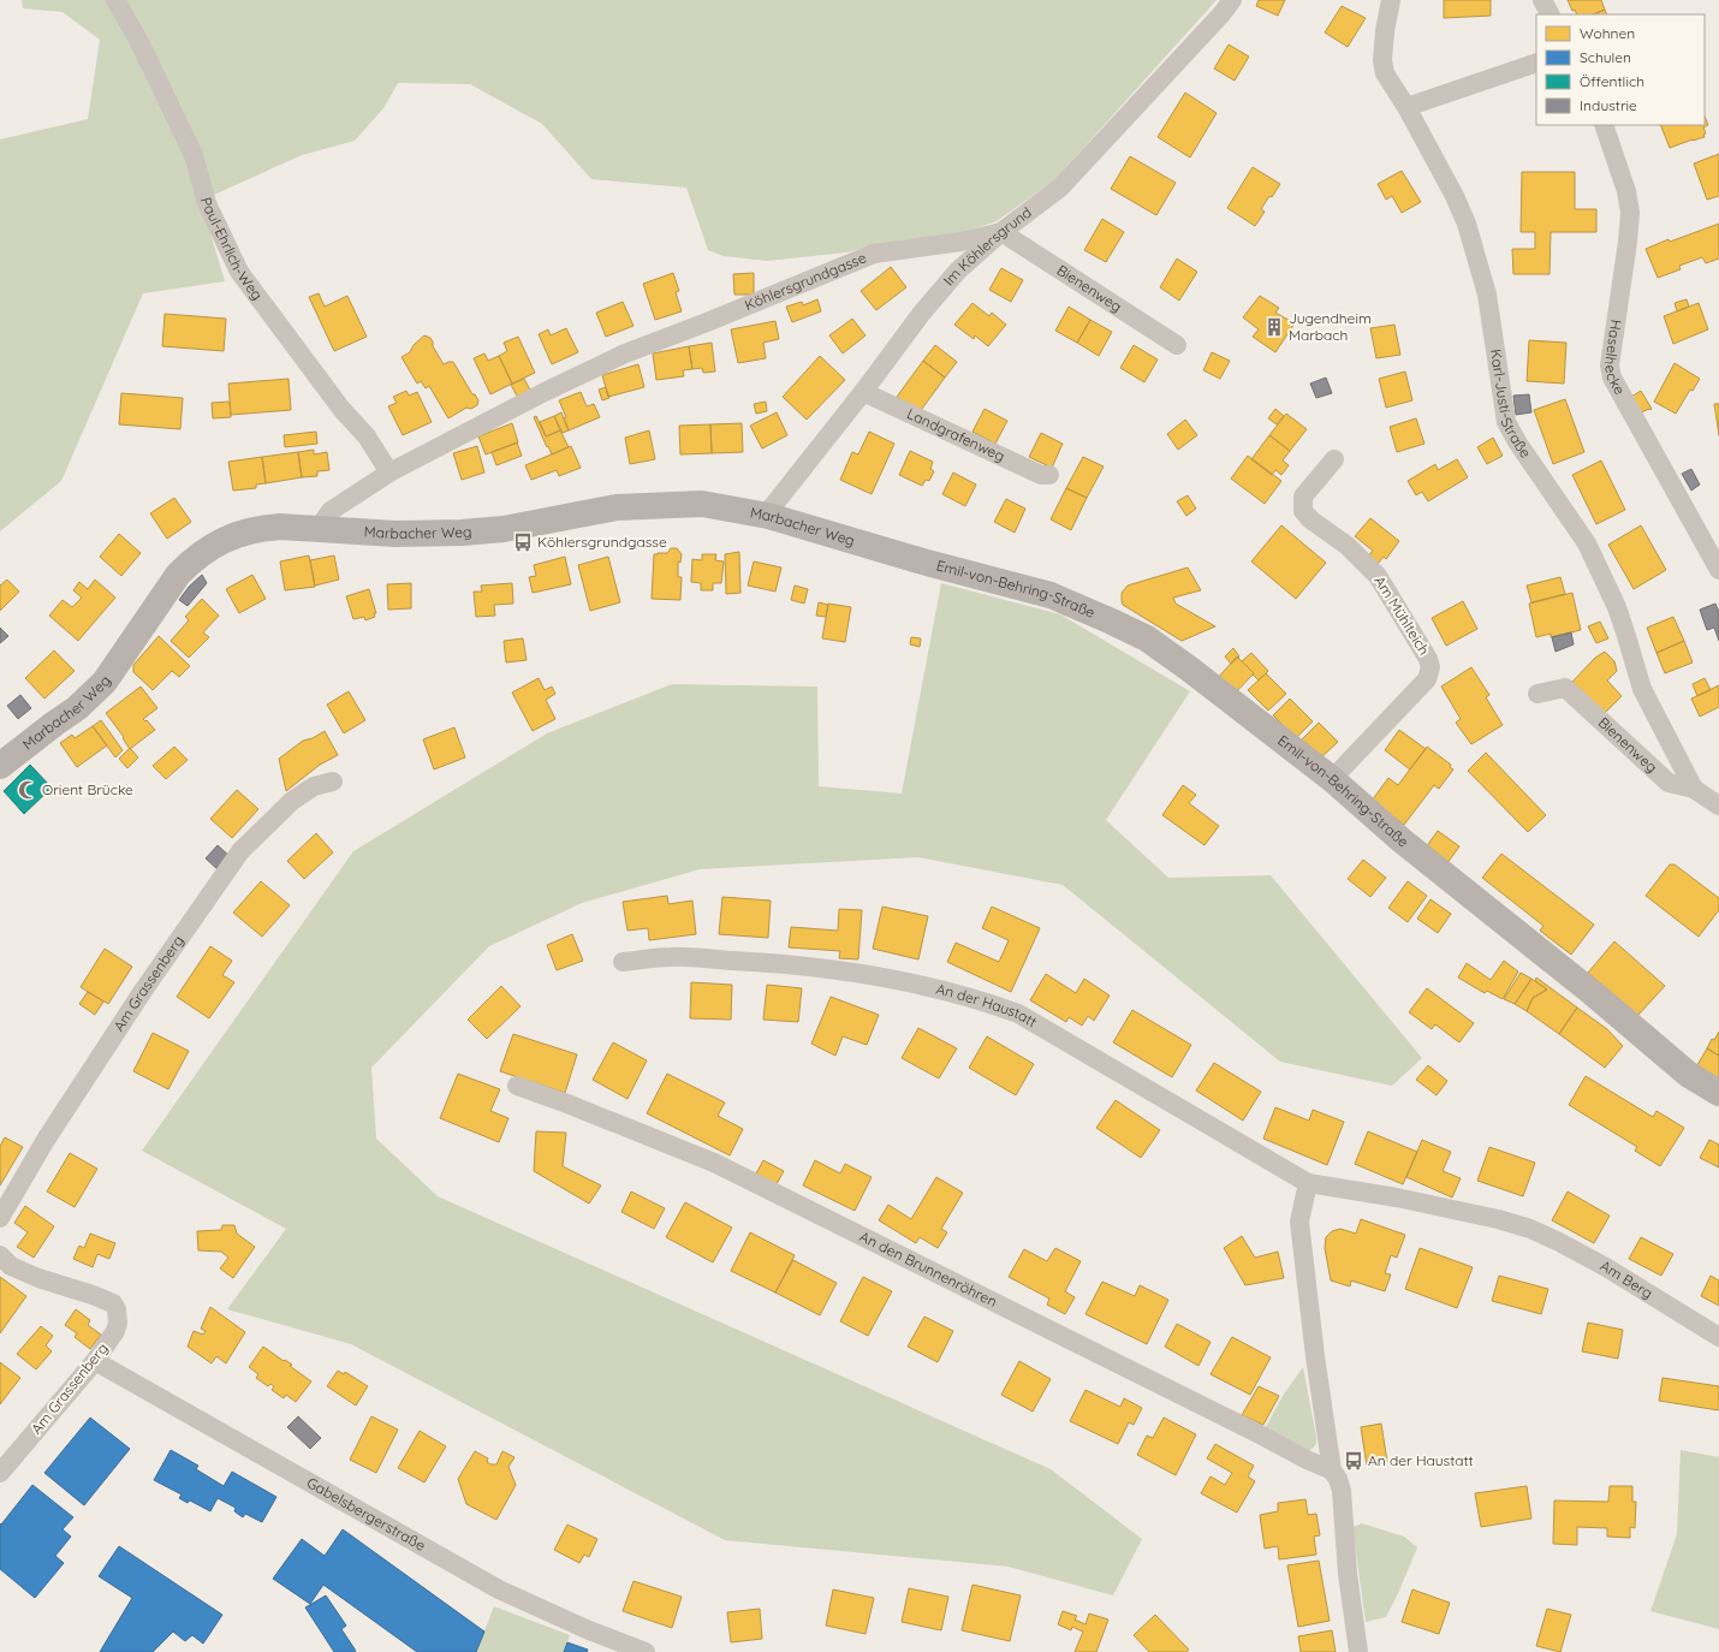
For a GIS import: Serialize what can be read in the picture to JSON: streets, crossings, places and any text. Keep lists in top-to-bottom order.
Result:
{
  "streets": {
    "main road": ["Marbacher Weg", "Emil-von-Behring-Straße"],
    "street": [
      "Paul-Ehrlich-Weg",
      "Im Köhlersgrund",
      "Köhlersgrundgasse",
      "Bienenweg",
      "Haselhecke",
      "Karl-Justi-Straße",
      "Landgrafenweg",
      "Am Mühlteich",
      "Am Grassenberg",
      "An der Haustatt",
      "An den Brunnenröhren",
      "Am Berg",
      "Gabelsbergerstraße"
    ]
  },
  "crossings": [
    ["Paul-Ehrlich-Weg", "Köhlersgrundgasse"],
    ["Im Köhlersgrund", "Köhlersgrundgasse"],
    ["Im Köhlersgrund", "Bienenweg"],
    ["Im Köhlersgrund", "Landgrafenweg"],
    ["Im Köhlersgrund", "Marbacher Weg"],
    ["Köhlersgrundgasse", "Bienenweg"],
    ["Köhlersgrundgasse", "Marbacher Weg"],
    ["Bienenweg", "Karl-Justi-Straße"],
    ["Marbacher Weg", "Emil-von-Behring-Straße"],
    ["Emil-von-Behring-Straße", "Am Mühlteich"],
    ["Am Grassenberg", "Gabelsbergerstraße"],
    ["An der Haustatt", "Am Berg"]
  ],
  "places": {
    "building": ["Jugendheim Marbach"],
    "bus stop": ["Köhlersgrundgasse", "An der Haustatt"],
    "mosque": ["Orient Brücke"]
  },
  "legend": [
    "Wohnen",
    "Schulen",
    "Öffentlich",
    "Industrie"
  ]
}
